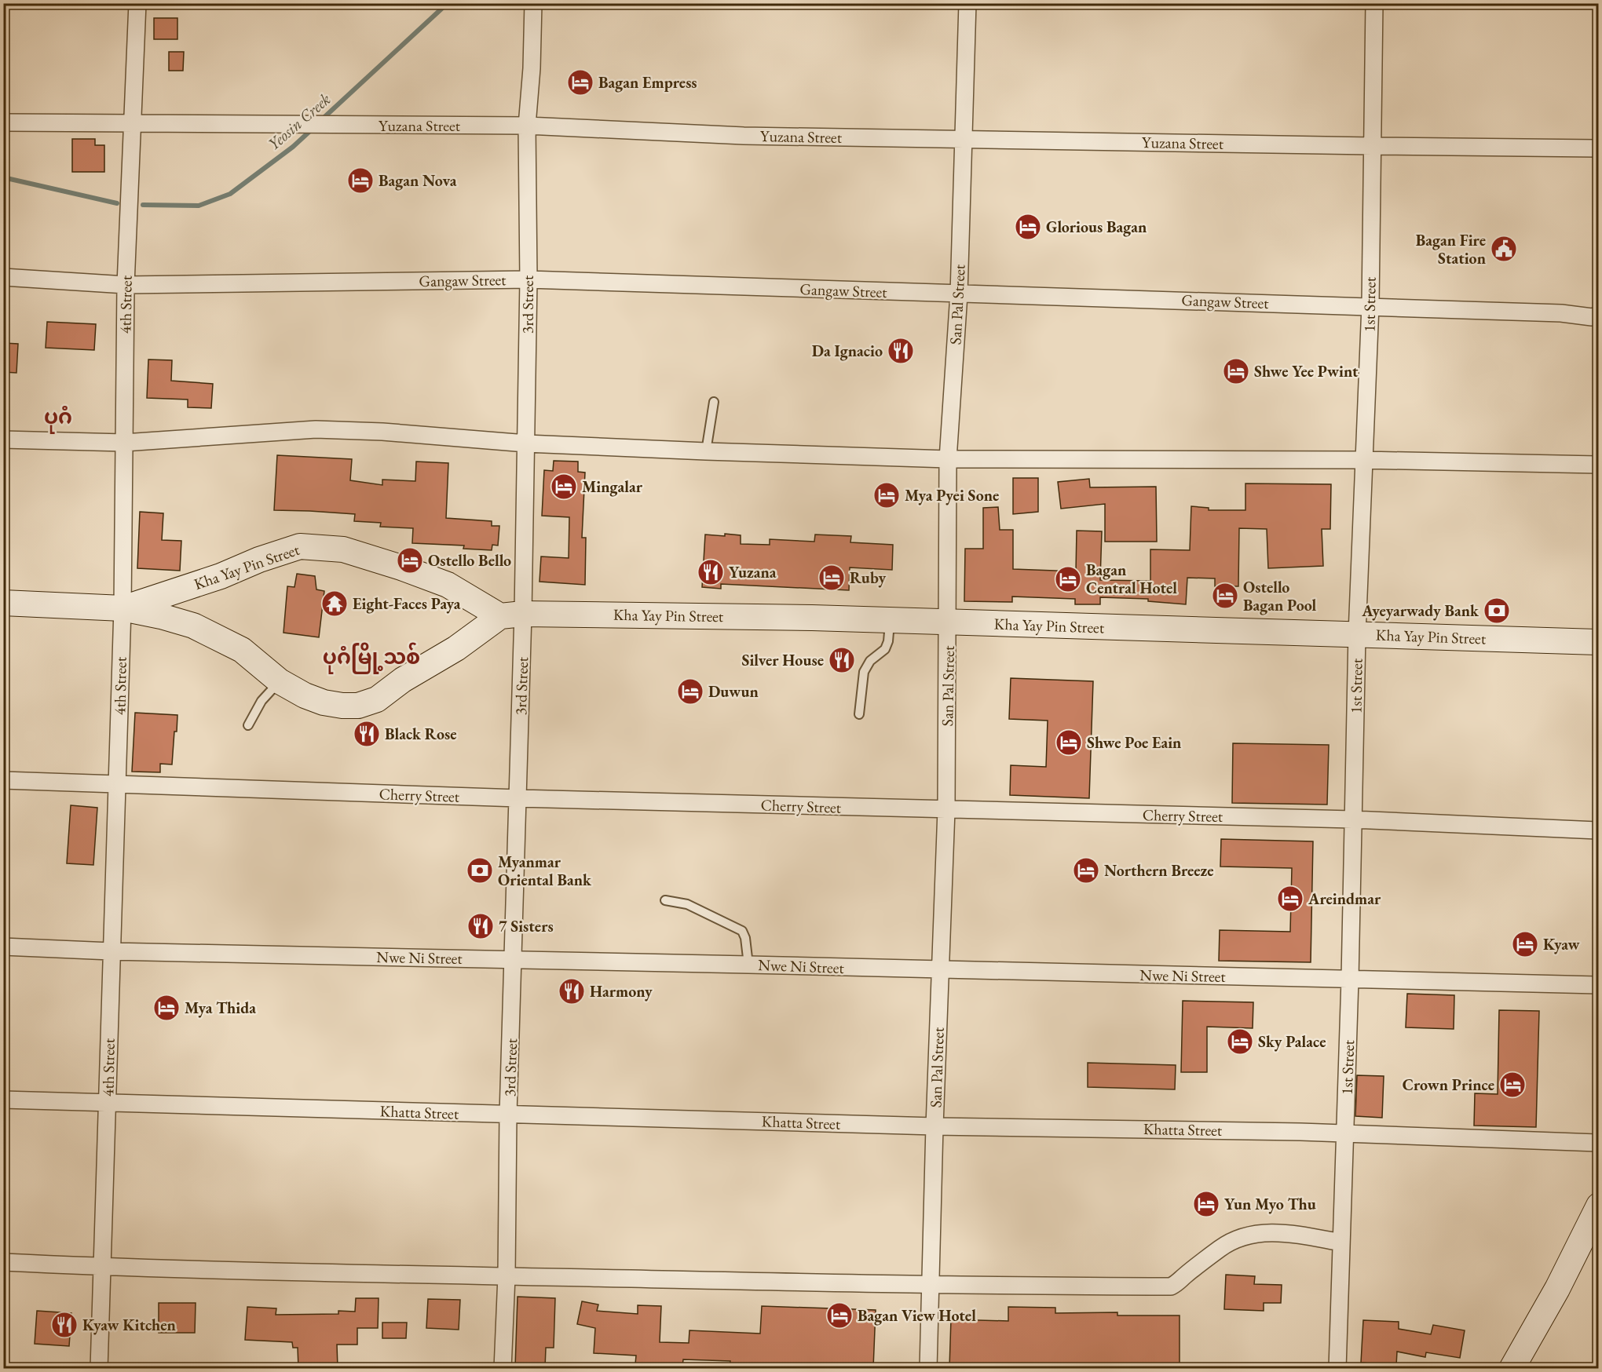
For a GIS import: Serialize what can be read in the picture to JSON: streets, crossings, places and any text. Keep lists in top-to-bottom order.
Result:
{
  "streets": {
    "street": [
      "Yuzana Street",
      "Gangaw Street",
      "4th Street",
      "3rd Street",
      "San Pal Street",
      "1st Street",
      "Kha Yay Pin Street",
      "Cherry Street",
      "Nwe Ni Street",
      "Khatta Street"
    ]
  },
  "crossings": [
    ["Yuzana Street", "4th Street"],
    ["Yuzana Street", "3rd Street"],
    ["Yuzana Street", "San Pal Street"],
    ["Yuzana Street", "1st Street"],
    ["Gangaw Street", "4th Street"],
    ["Gangaw Street", "3rd Street"],
    ["Gangaw Street", "San Pal Street"],
    ["Gangaw Street", "1st Street"],
    ["4th Street", "Kha Yay Pin Street"],
    ["4th Street", "Cherry Street"],
    ["4th Street", "Nwe Ni Street"],
    ["4th Street", "Khatta Street"],
    ["3rd Street", "Kha Yay Pin Street"],
    ["3rd Street", "Cherry Street"],
    ["3rd Street", "Nwe Ni Street"],
    ["3rd Street", "Khatta Street"],
    ["San Pal Street", "Kha Yay Pin Street"],
    ["San Pal Street", "Cherry Street"],
    ["San Pal Street", "Nwe Ni Street"],
    ["San Pal Street", "Khatta Street"],
    ["1st Street", "Kha Yay Pin Street"],
    ["1st Street", "Cherry Street"],
    ["1st Street", "Nwe Ni Street"],
    ["1st Street", "Khatta Street"]
  ],
  "districts": ["ပုဂံ", "ပုဂံမြို့သစ်"],
  "water": ["Yeosin Creek"],
  "places": {
    "hotel": [
      "Bagan Empress",
      "Bagan Nova",
      "Glorious Bagan",
      "Shwe Yee Pwint",
      "Mingalar",
      "Mya Pyei Sone",
      "Ostello Bello",
      "Ruby",
      "Bagan Central Hotel",
      "Ostello Bagan Pool",
      "Duwun",
      "Shwe Poe Eain",
      "Northern Breeze",
      "Areindmar",
      "Kyaw",
      "Mya Thida",
      "Sky Palace",
      "Crown Prince",
      "Yun Myo Thu",
      "Bagan View Hotel"
    ],
    "public building": ["Bagan Fire Station"],
    "restaurant": [
      "Da Ignacio",
      "Yuzana",
      "Silver House",
      "Black Rose",
      "7 Sisters",
      "Harmony",
      "Kyaw Kitchen"
    ],
    "temple": ["Eight-Faces Paya"],
    "bank": ["Ayeyarwady Bank", "Myanmar Oriental Bank"]
  }
}
